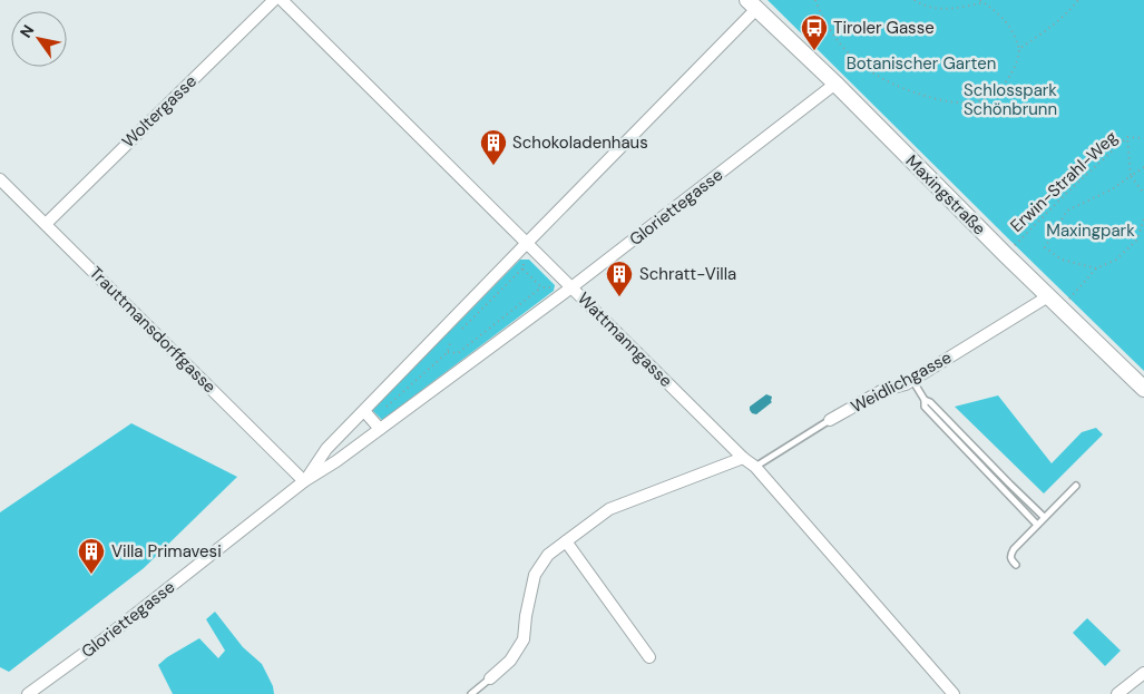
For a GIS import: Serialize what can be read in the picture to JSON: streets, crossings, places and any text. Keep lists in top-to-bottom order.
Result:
{
  "streets": {
    "street": [
      "Woltergasse",
      "Maxingstraße",
      "Gloriettegasse",
      "Trauttmansdorffgasse",
      "Wattmanngasse",
      "Weidlichgasse"
    ],
    "path": ["Erwin-Strahl-Weg"]
  },
  "crossings": [
    ["Woltergasse", "Trauttmansdorffgasse"],
    ["Erwin-Strahl-Weg", "Maxingstraße"],
    ["Maxingstraße", "Gloriettegasse"],
    ["Maxingstraße", "Weidlichgasse"],
    ["Gloriettegasse", "Trauttmansdorffgasse"],
    ["Gloriettegasse", "Wattmanngasse"],
    ["Wattmanngasse", "Weidlichgasse"]
  ],
  "parks": ["Botanischer Garten", "Schlosspark Schönbrunn", "Maxingpark"],
  "places": {
    "bus stop": ["Tiroler Gasse"],
    "building": ["Schokoladenhaus", "Schratt-Villa", "Villa Primavesi"]
  },
  "north": "top left"
}
